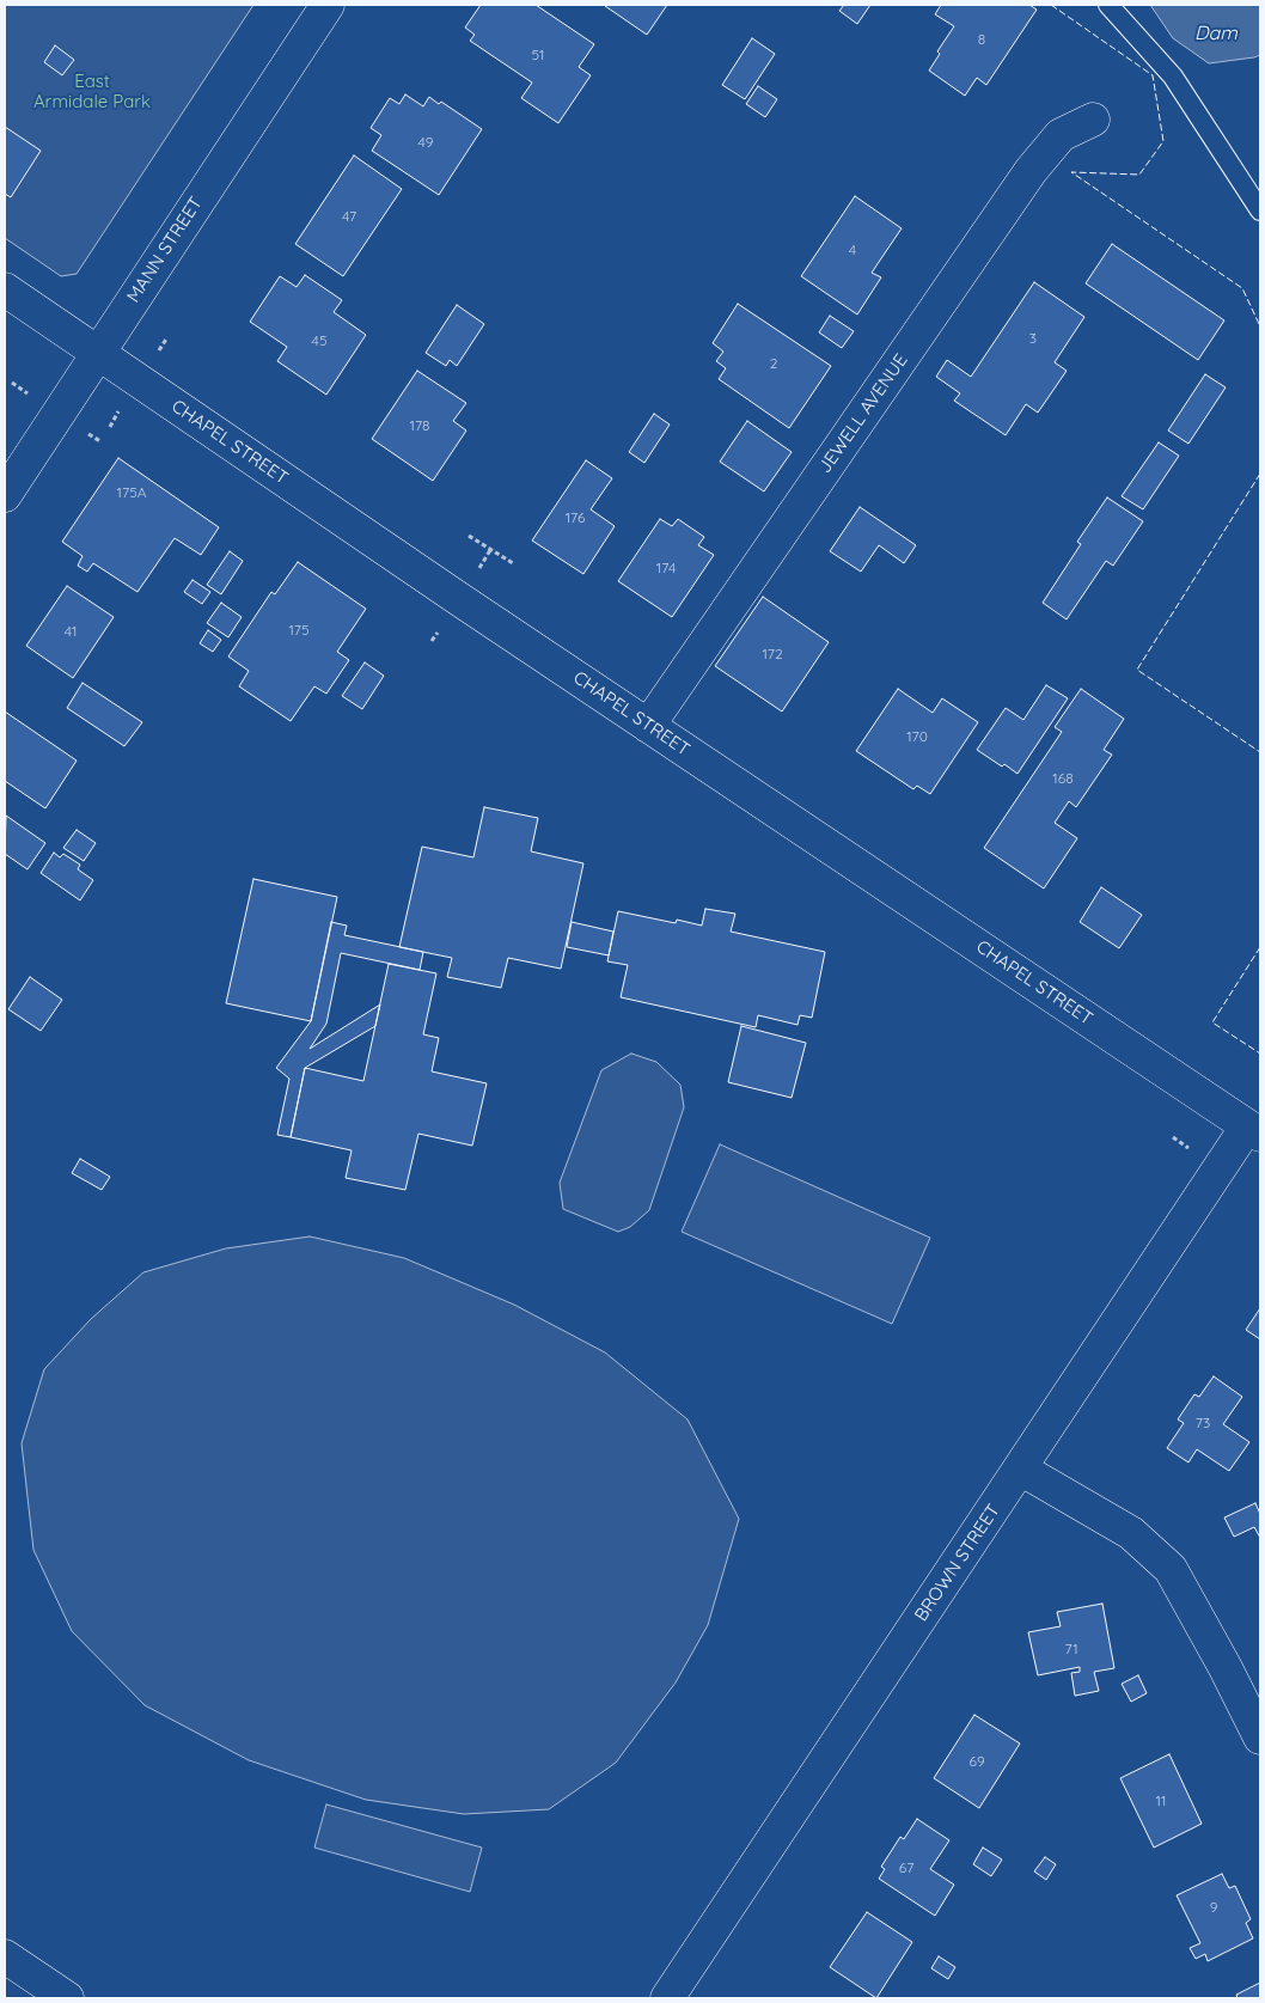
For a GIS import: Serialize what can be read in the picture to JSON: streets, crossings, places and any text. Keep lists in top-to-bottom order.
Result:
{
  "streets": {
    "street": [
      "MANN STREET",
      "JEWELL AVENUE",
      "CHAPEL STREET",
      "BROWN STREET"
    ]
  },
  "crossings": [
    ["MANN STREET", "CHAPEL STREET"],
    ["JEWELL AVENUE", "CHAPEL STREET"],
    ["CHAPEL STREET", "BROWN STREET"]
  ],
  "water": ["Dam"],
  "parks": ["East Armidale Park"],
  "house_numbers": [
    "8",
    "51",
    "49",
    "47",
    "4",
    "3",
    "45",
    "2",
    "178",
    "175A",
    "176",
    "174",
    "175",
    "41",
    "172",
    "170",
    "168",
    "73",
    "71",
    "69",
    "11",
    "67",
    "9"
  ]
}
